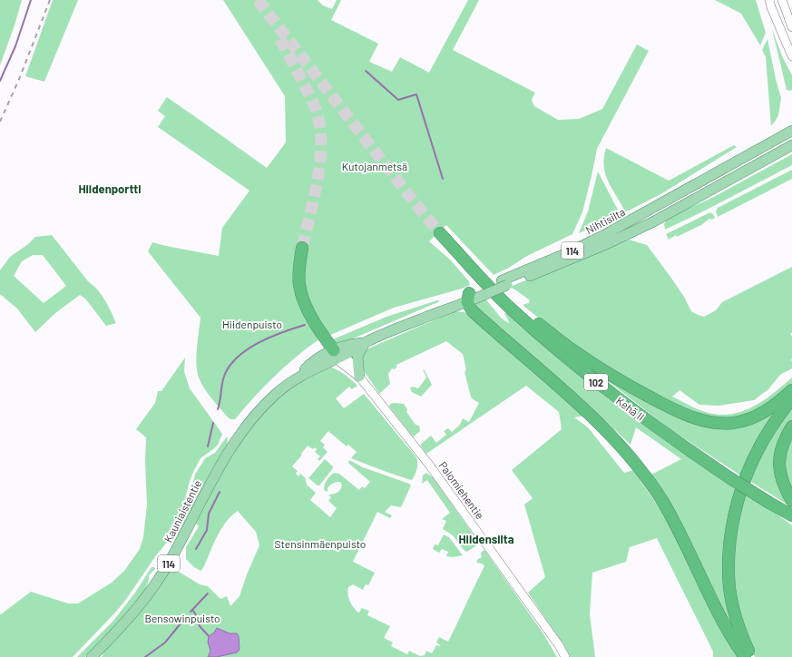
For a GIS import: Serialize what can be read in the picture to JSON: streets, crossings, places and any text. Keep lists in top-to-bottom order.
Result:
{
  "streets": {
    "highway": ["102", "Kehä II"],
    "main road": ["Nihtisilta", "114", "Kauniaistentie"],
    "street": ["Palomiehentie"]
  },
  "crossings": [
    ["Nihtisilta", "Palomiehentie"],
    ["Nihtisilta", "Kauniaistentie"],
    ["Palomiehentie", "Kauniaistentie"]
  ],
  "districts": ["Hiidenportti", "Hiidensilta"],
  "parks": [
    "Kutojanmetsä",
    "Hiidenpuisto",
    "Stensinmäenpuisto",
    "Bensowinpuisto"
  ]
}
